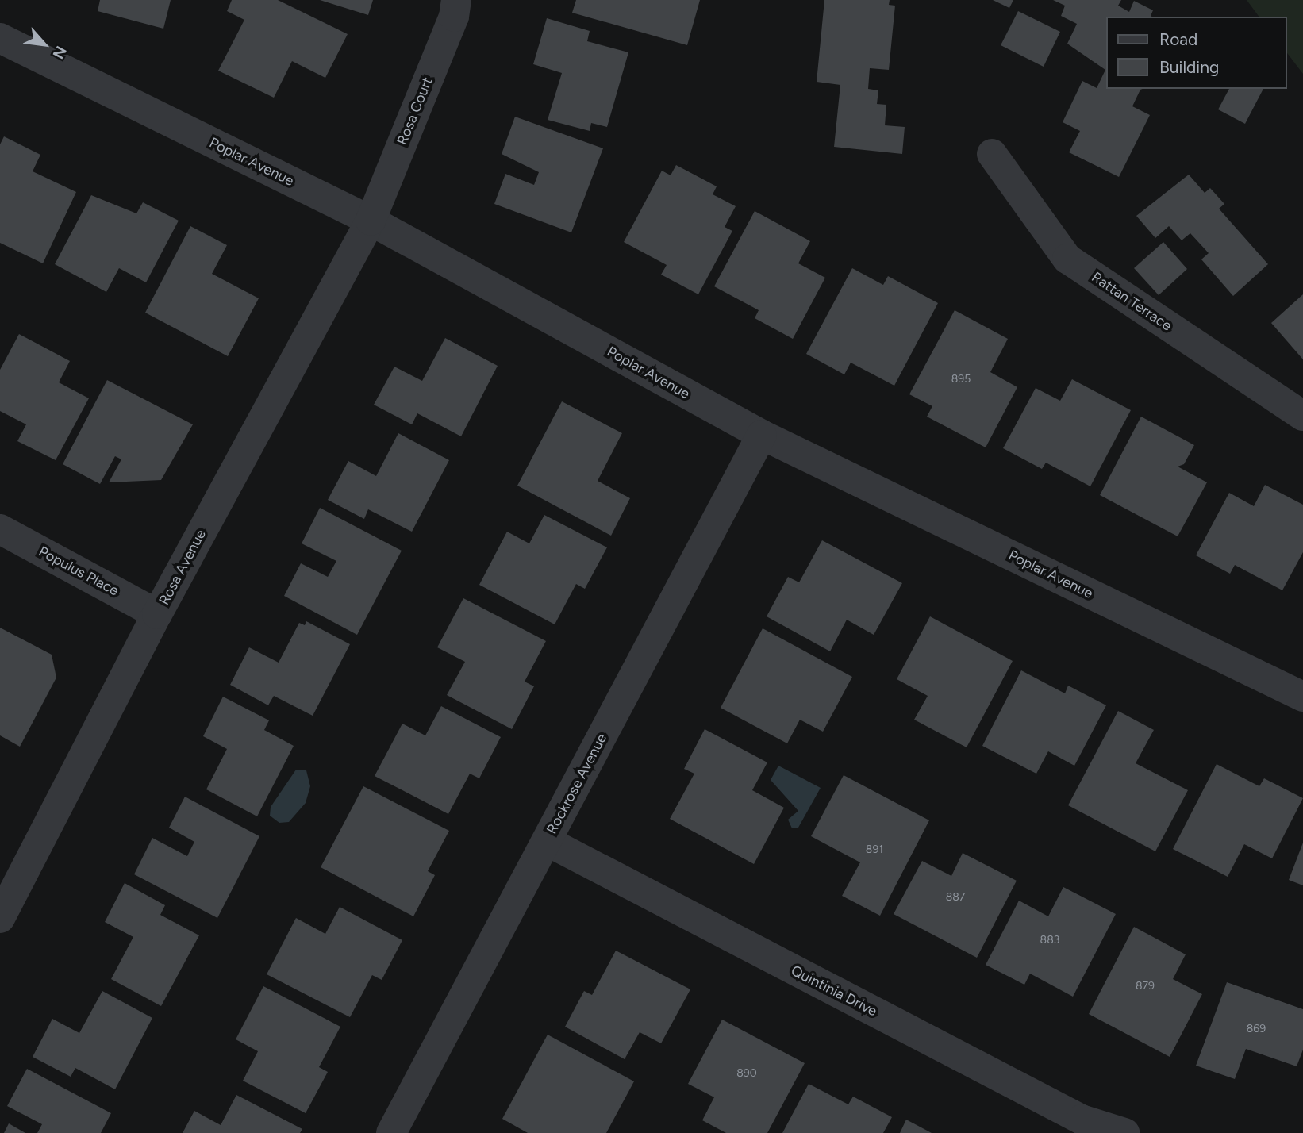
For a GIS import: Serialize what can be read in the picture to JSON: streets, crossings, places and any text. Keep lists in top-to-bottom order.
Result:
{
  "streets": {
    "street": [
      "Rosa Court",
      "Poplar Avenue",
      "Rattan Terrace",
      "Rosa Avenue",
      "Populus Place",
      "Rockrose Avenue",
      "Quintinia Drive"
    ]
  },
  "crossings": [
    ["Rosa Court", "Poplar Avenue"],
    ["Rosa Court", "Rosa Avenue"],
    ["Poplar Avenue", "Rosa Avenue"],
    ["Poplar Avenue", "Rockrose Avenue"],
    ["Rosa Avenue", "Populus Place"],
    ["Rockrose Avenue", "Quintinia Drive"]
  ],
  "house_numbers": [
    "895",
    "891",
    "887",
    "883",
    "879",
    "869",
    "890"
  ],
  "legend": ["Road", "Building"],
  "north": "bottom right"
}
